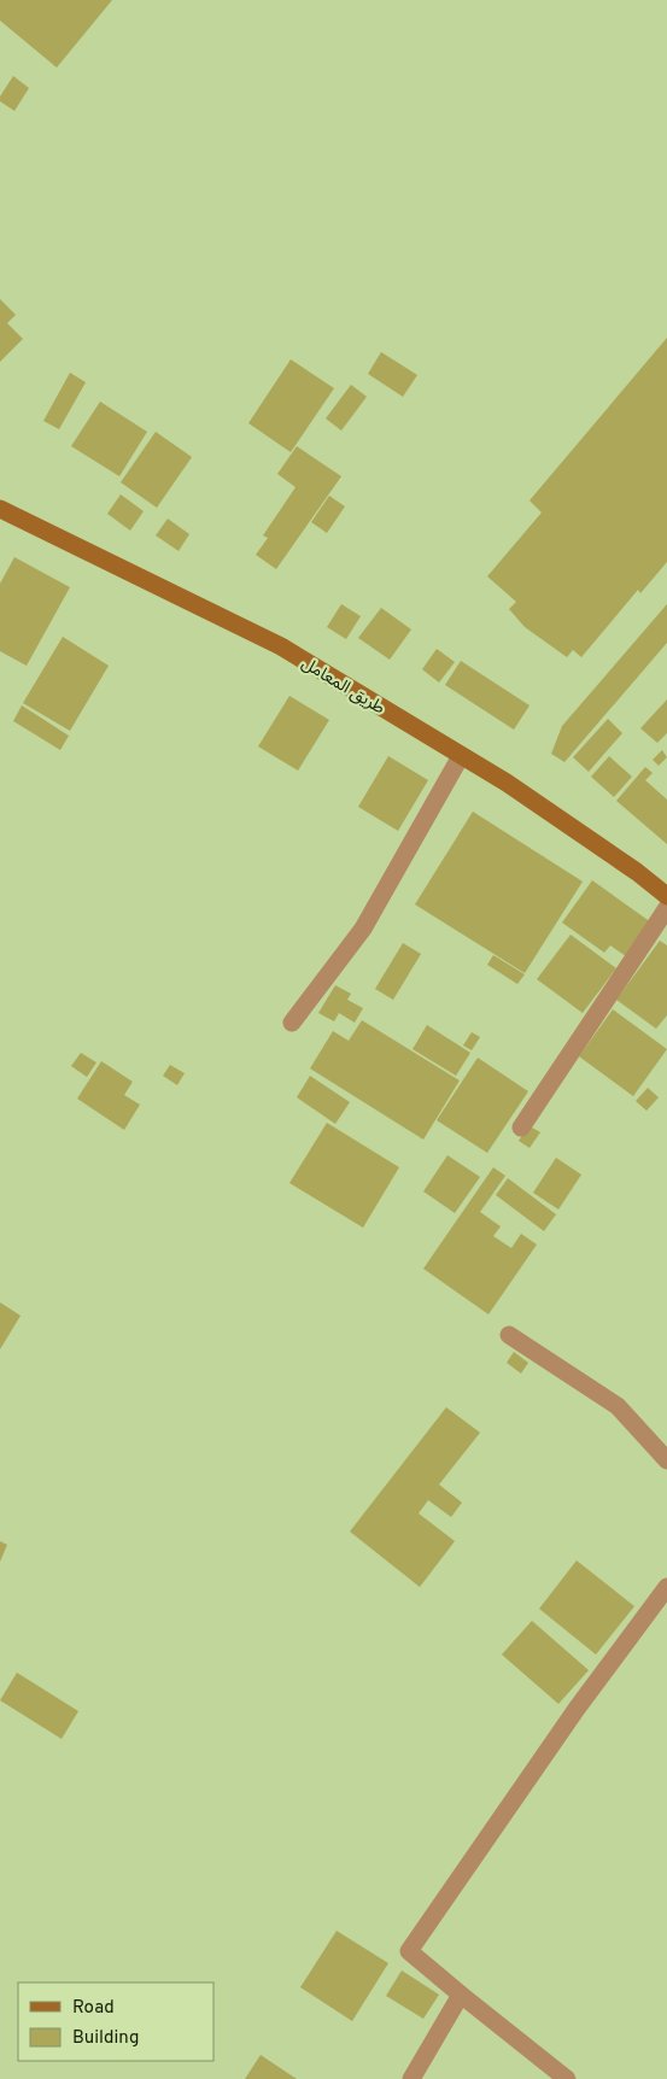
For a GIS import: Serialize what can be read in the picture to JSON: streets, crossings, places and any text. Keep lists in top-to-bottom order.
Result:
{
  "streets": {
    "main road": ["طريق المعامل"]
  },
  "legend": ["Road", "Building"]
}
